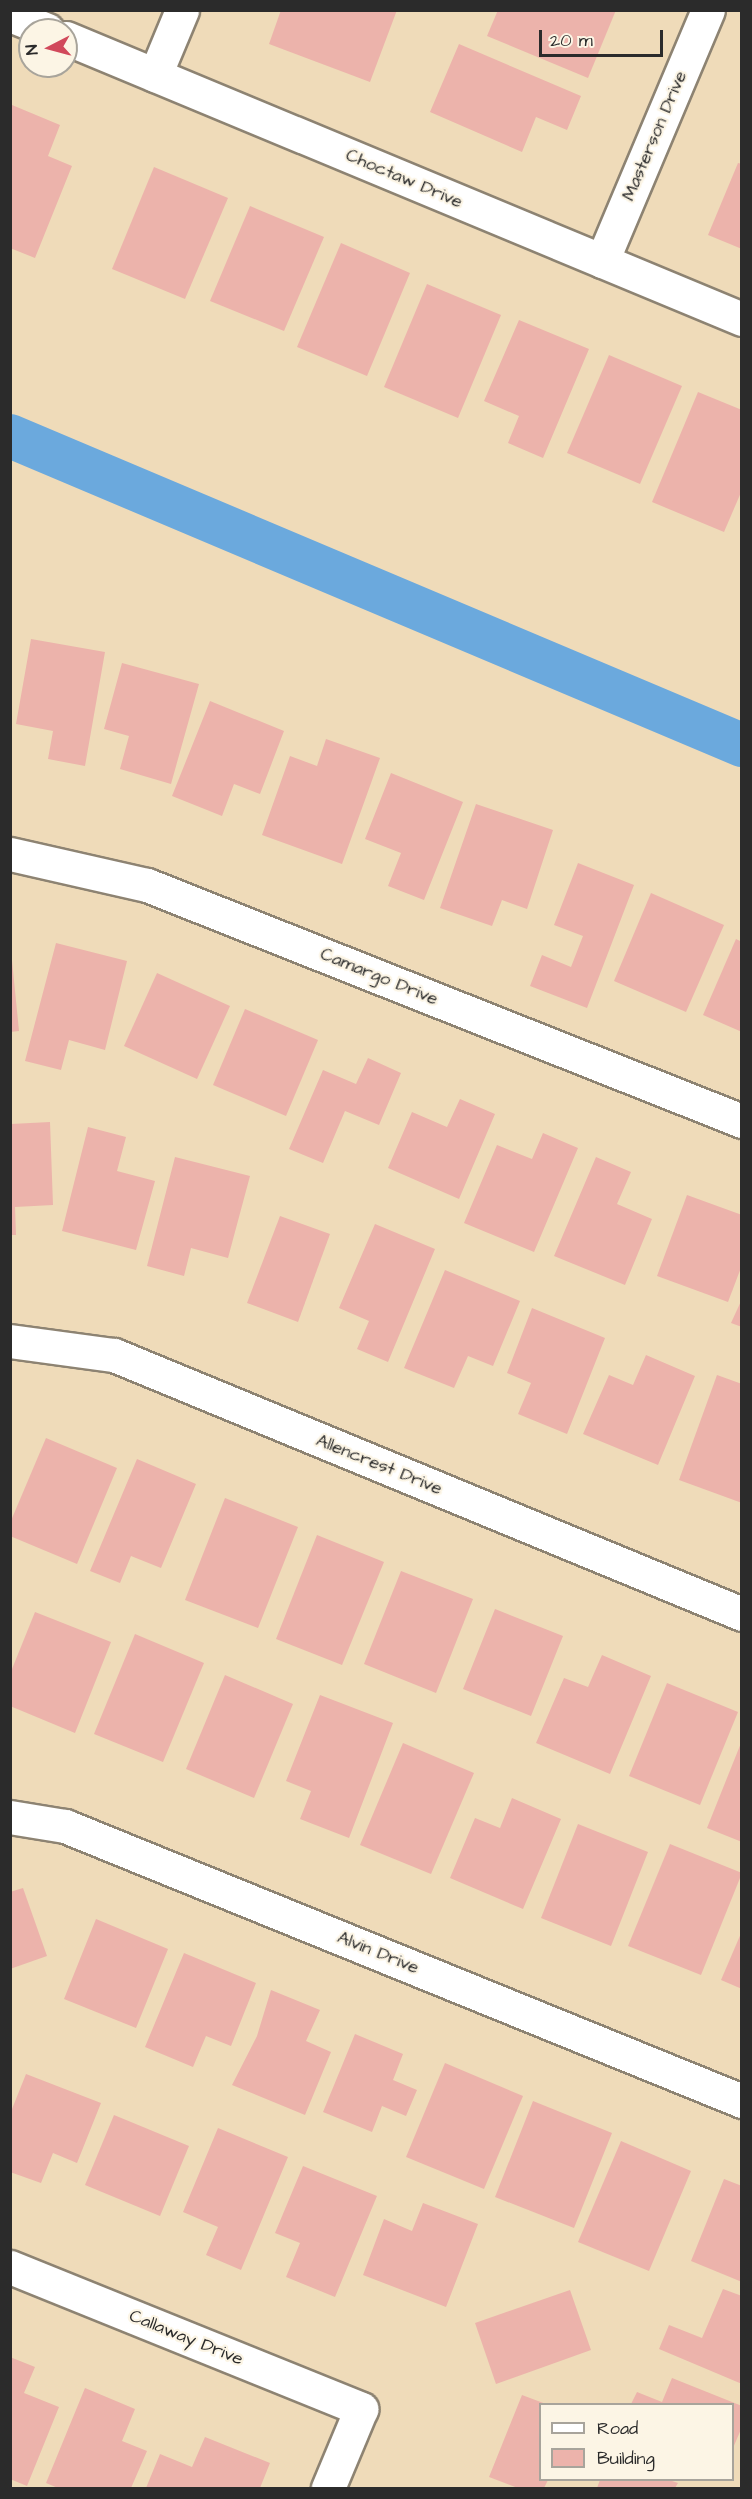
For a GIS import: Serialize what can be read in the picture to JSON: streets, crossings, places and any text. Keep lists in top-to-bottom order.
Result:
{
  "streets": {
    "street": [
      "Masterson Drive",
      "Choctaw Drive",
      "Camargo Drive",
      "Allencrest Drive",
      "Alvin Drive",
      "Callaway Drive"
    ]
  },
  "crossings": [
    ["Masterson Drive", "Choctaw Drive"]
  ],
  "legend": ["Road", "Building"],
  "scale_bar": "20 m",
  "north": "left"
}
